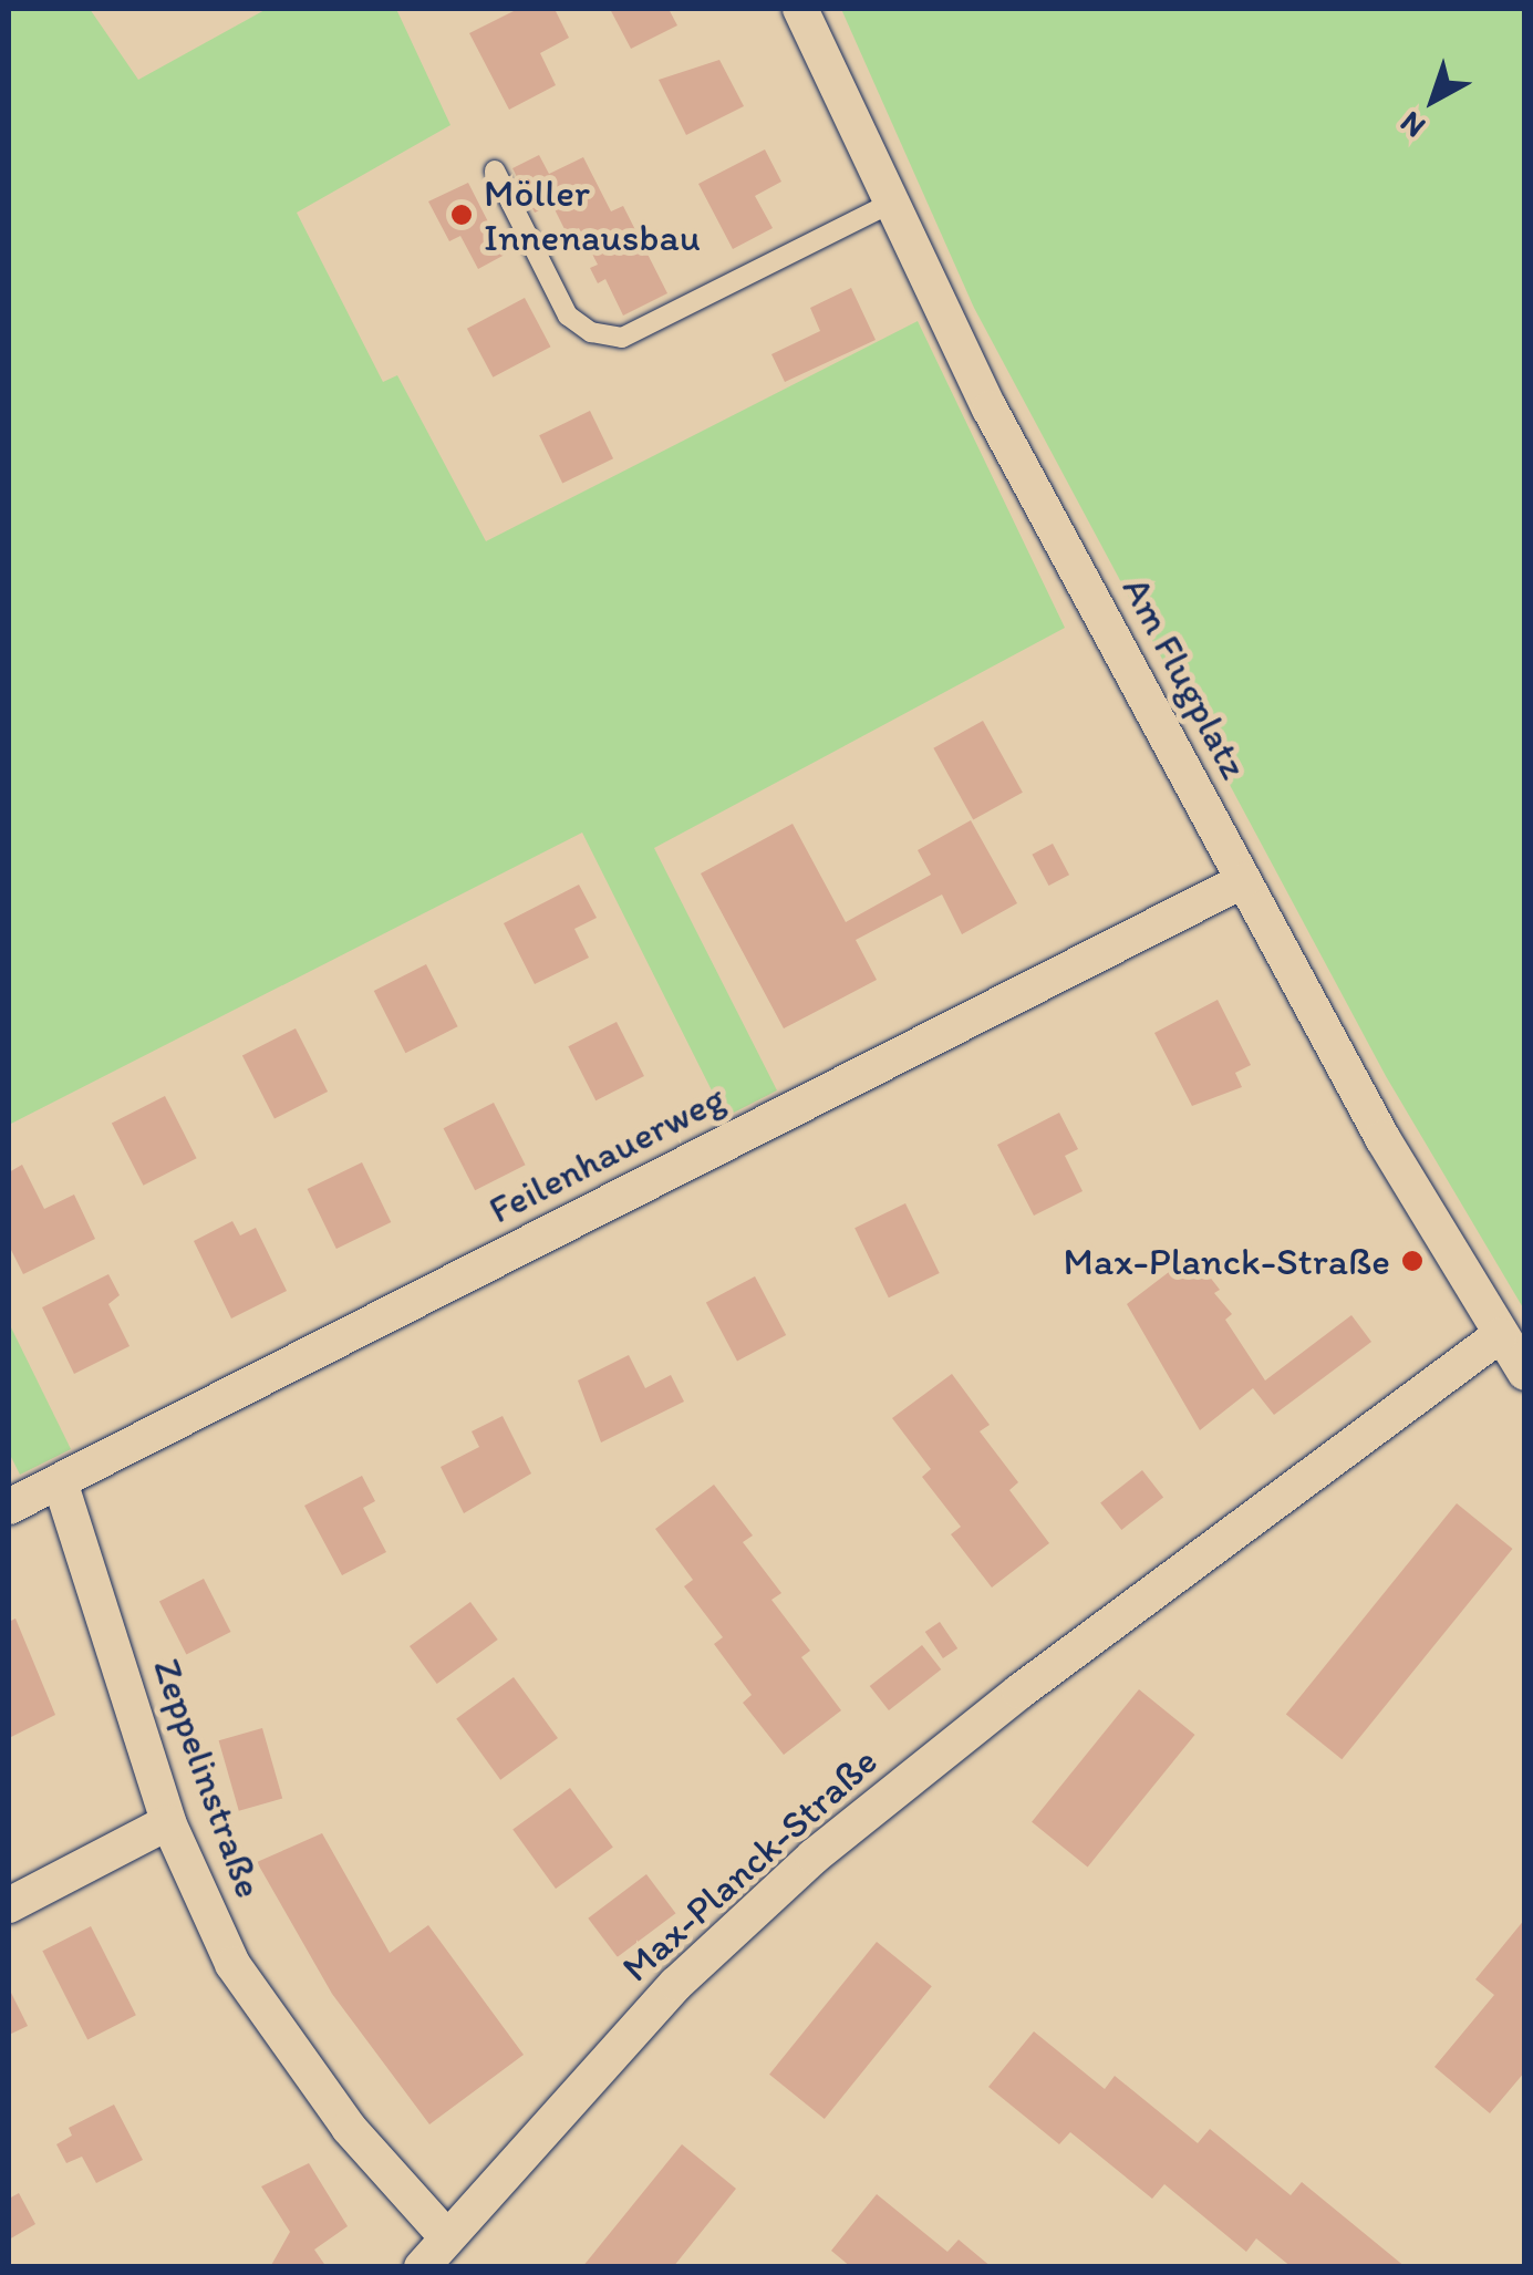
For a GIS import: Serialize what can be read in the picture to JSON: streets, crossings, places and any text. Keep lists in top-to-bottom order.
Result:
{
  "streets": {
    "street": [
      "Am Flugplatz",
      "Feilenhauerweg",
      "Zeppelinstraße",
      "Max-Planck-Straße"
    ]
  },
  "crossings": [
    ["Am Flugplatz", "Feilenhauerweg"],
    ["Am Flugplatz", "Max-Planck-Straße"],
    ["Feilenhauerweg", "Zeppelinstraße"],
    ["Zeppelinstraße", "Max-Planck-Straße"]
  ],
  "places": ["Möller Innenausbau", "Max-Planck-Straße"],
  "north": "bottom left"
}
